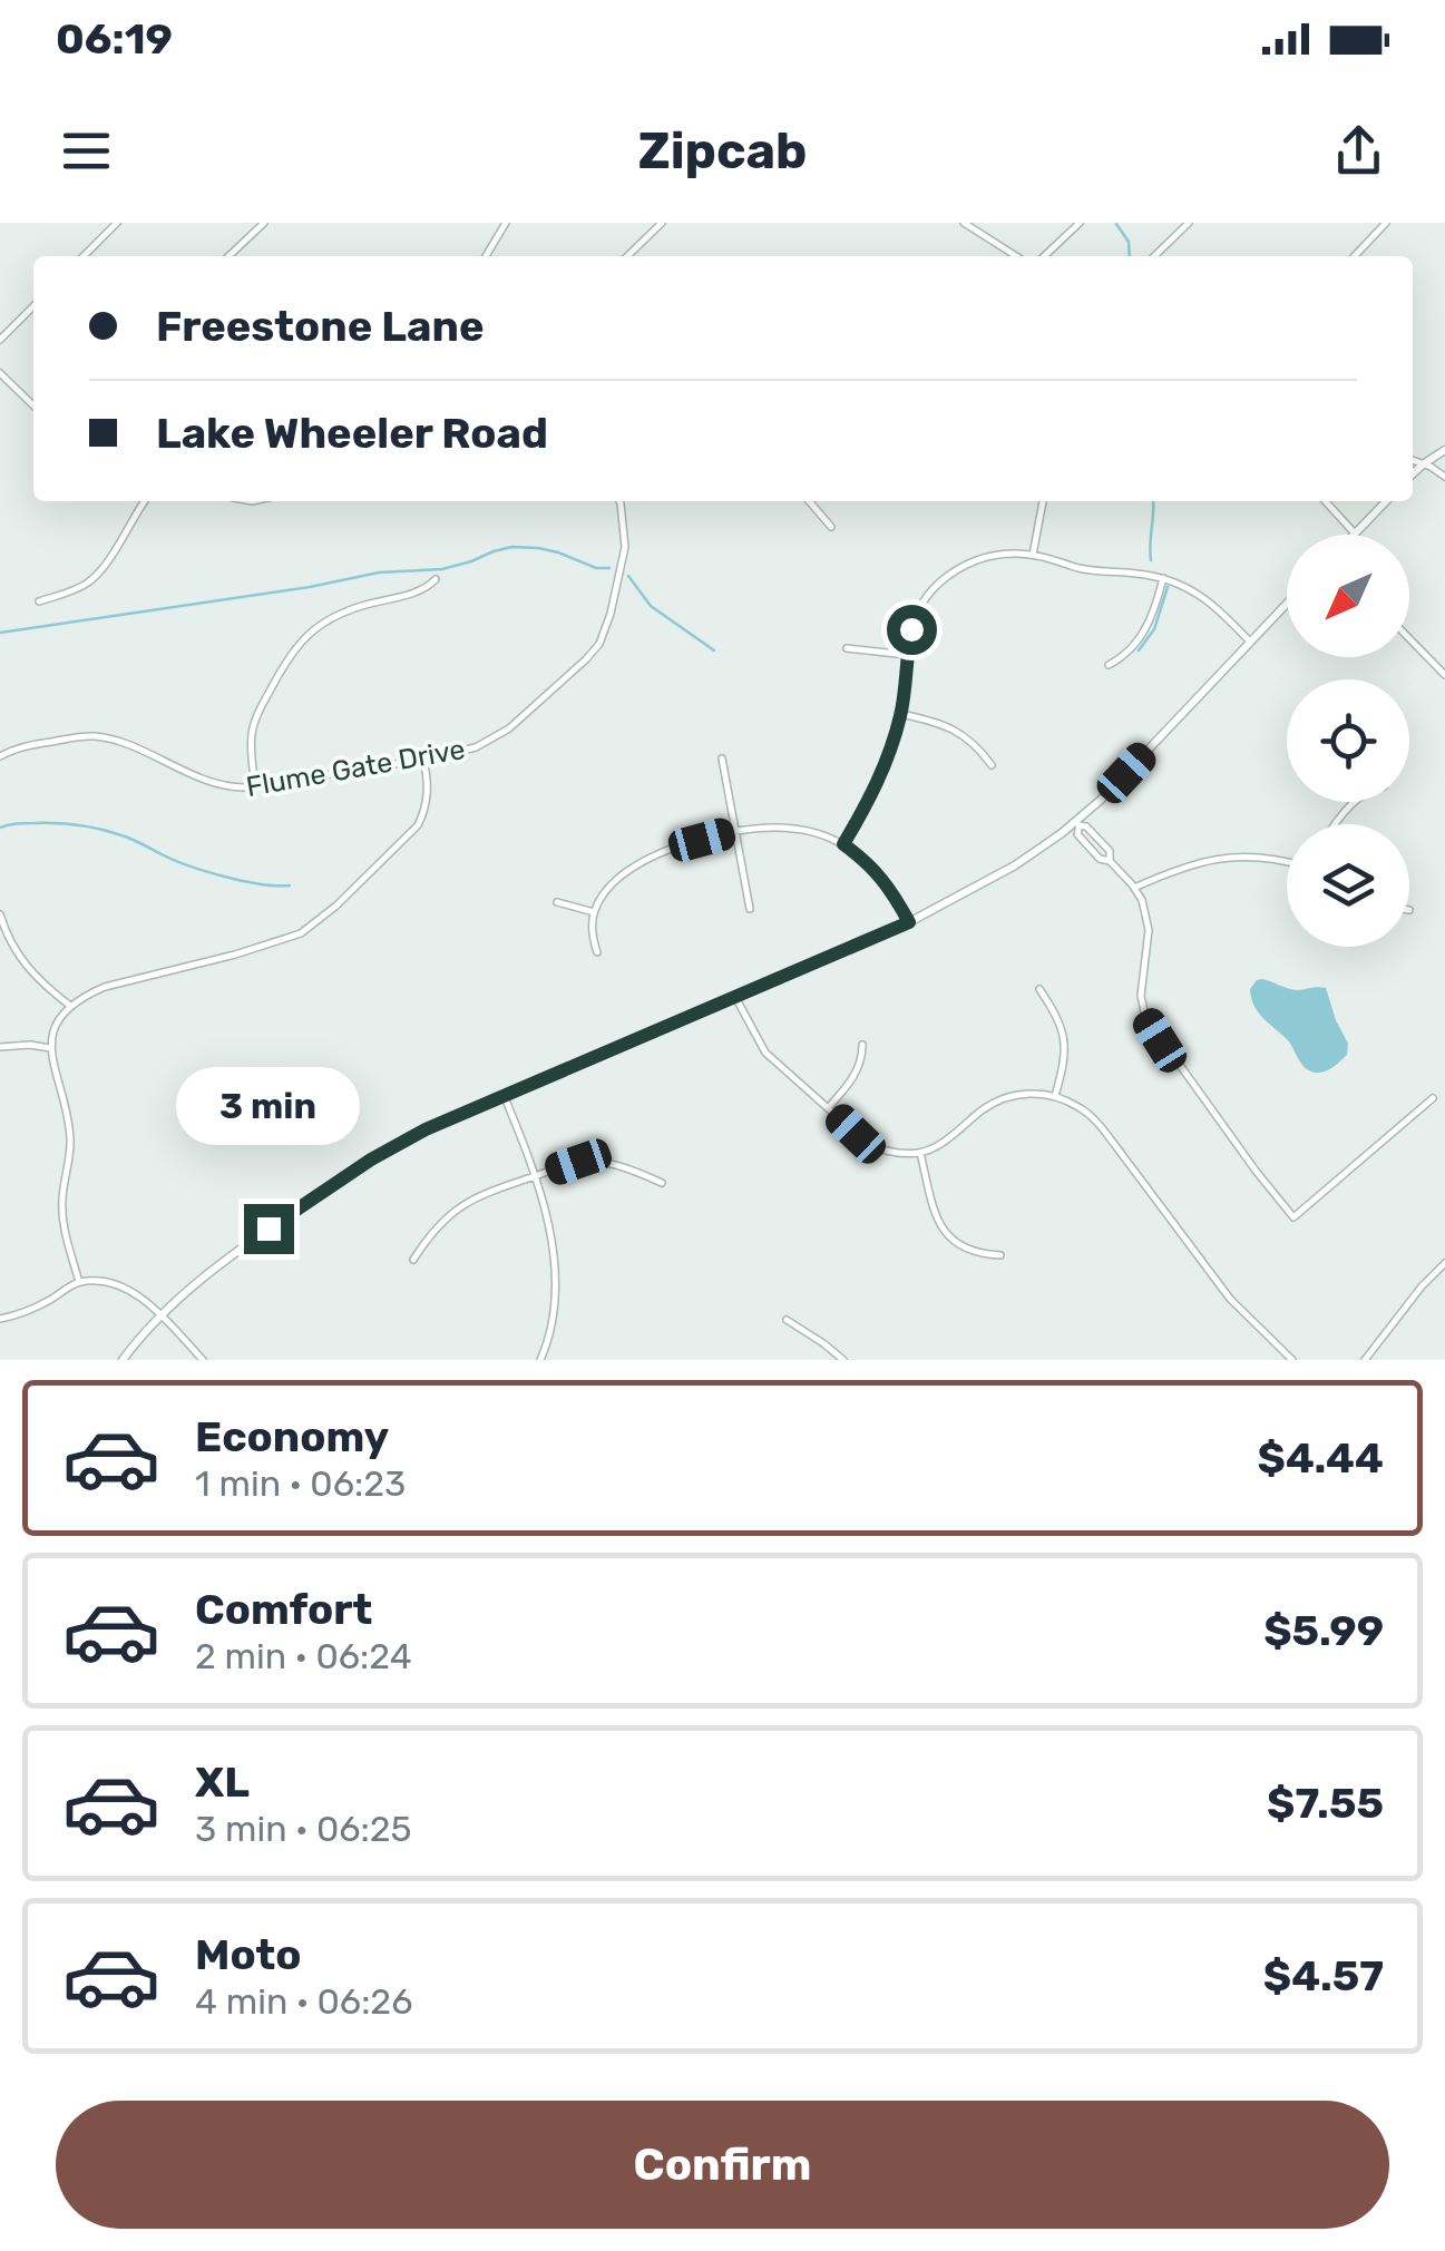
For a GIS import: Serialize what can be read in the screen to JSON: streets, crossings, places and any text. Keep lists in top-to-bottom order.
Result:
{
  "streets": {
    "street": ["Flume Gate Drive"]
  },
  "north": "bottom left",
  "page": {
    "status": "06:19",
    "header": "Zipcab",
    "banner": ["Freestone Lane", "Lake Wheeler Road"],
    "bubble": "3 min",
    "list": [
      {
        "name": "Economy",
        "note": "1 min · 06:23",
        "value": "$4.44"
      },
      {
        "name": "Comfort",
        "note": "2 min · 06:24",
        "value": "$5.99"
      },
      {
        "name": "XL",
        "note": "3 min · 06:25",
        "value": "$7.55"
      },
      {
        "name": "Moto",
        "note": "4 min · 06:26",
        "value": "$4.57"
      }
    ],
    "buttons": "Confirm"
  }
}
